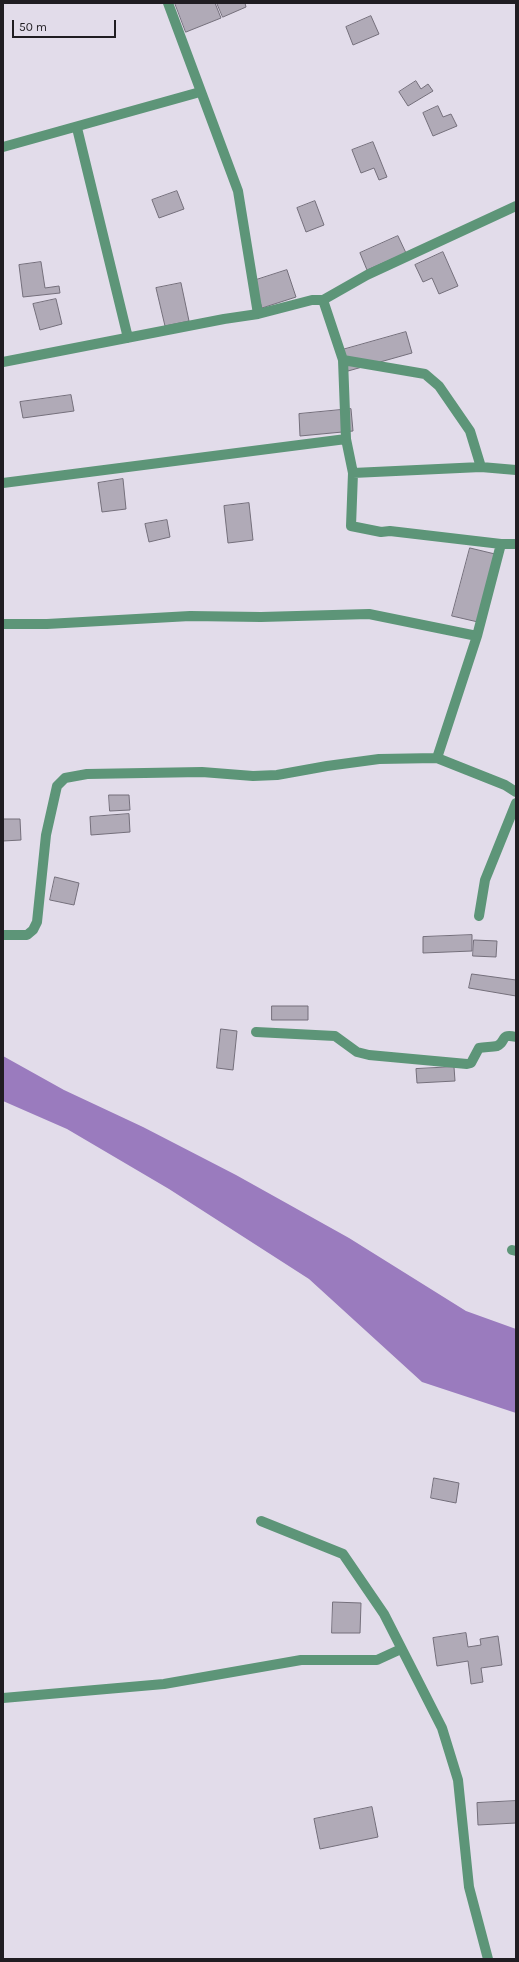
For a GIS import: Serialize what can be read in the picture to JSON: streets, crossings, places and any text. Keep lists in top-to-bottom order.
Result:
{
  "scale_bar": "50 m"
}
